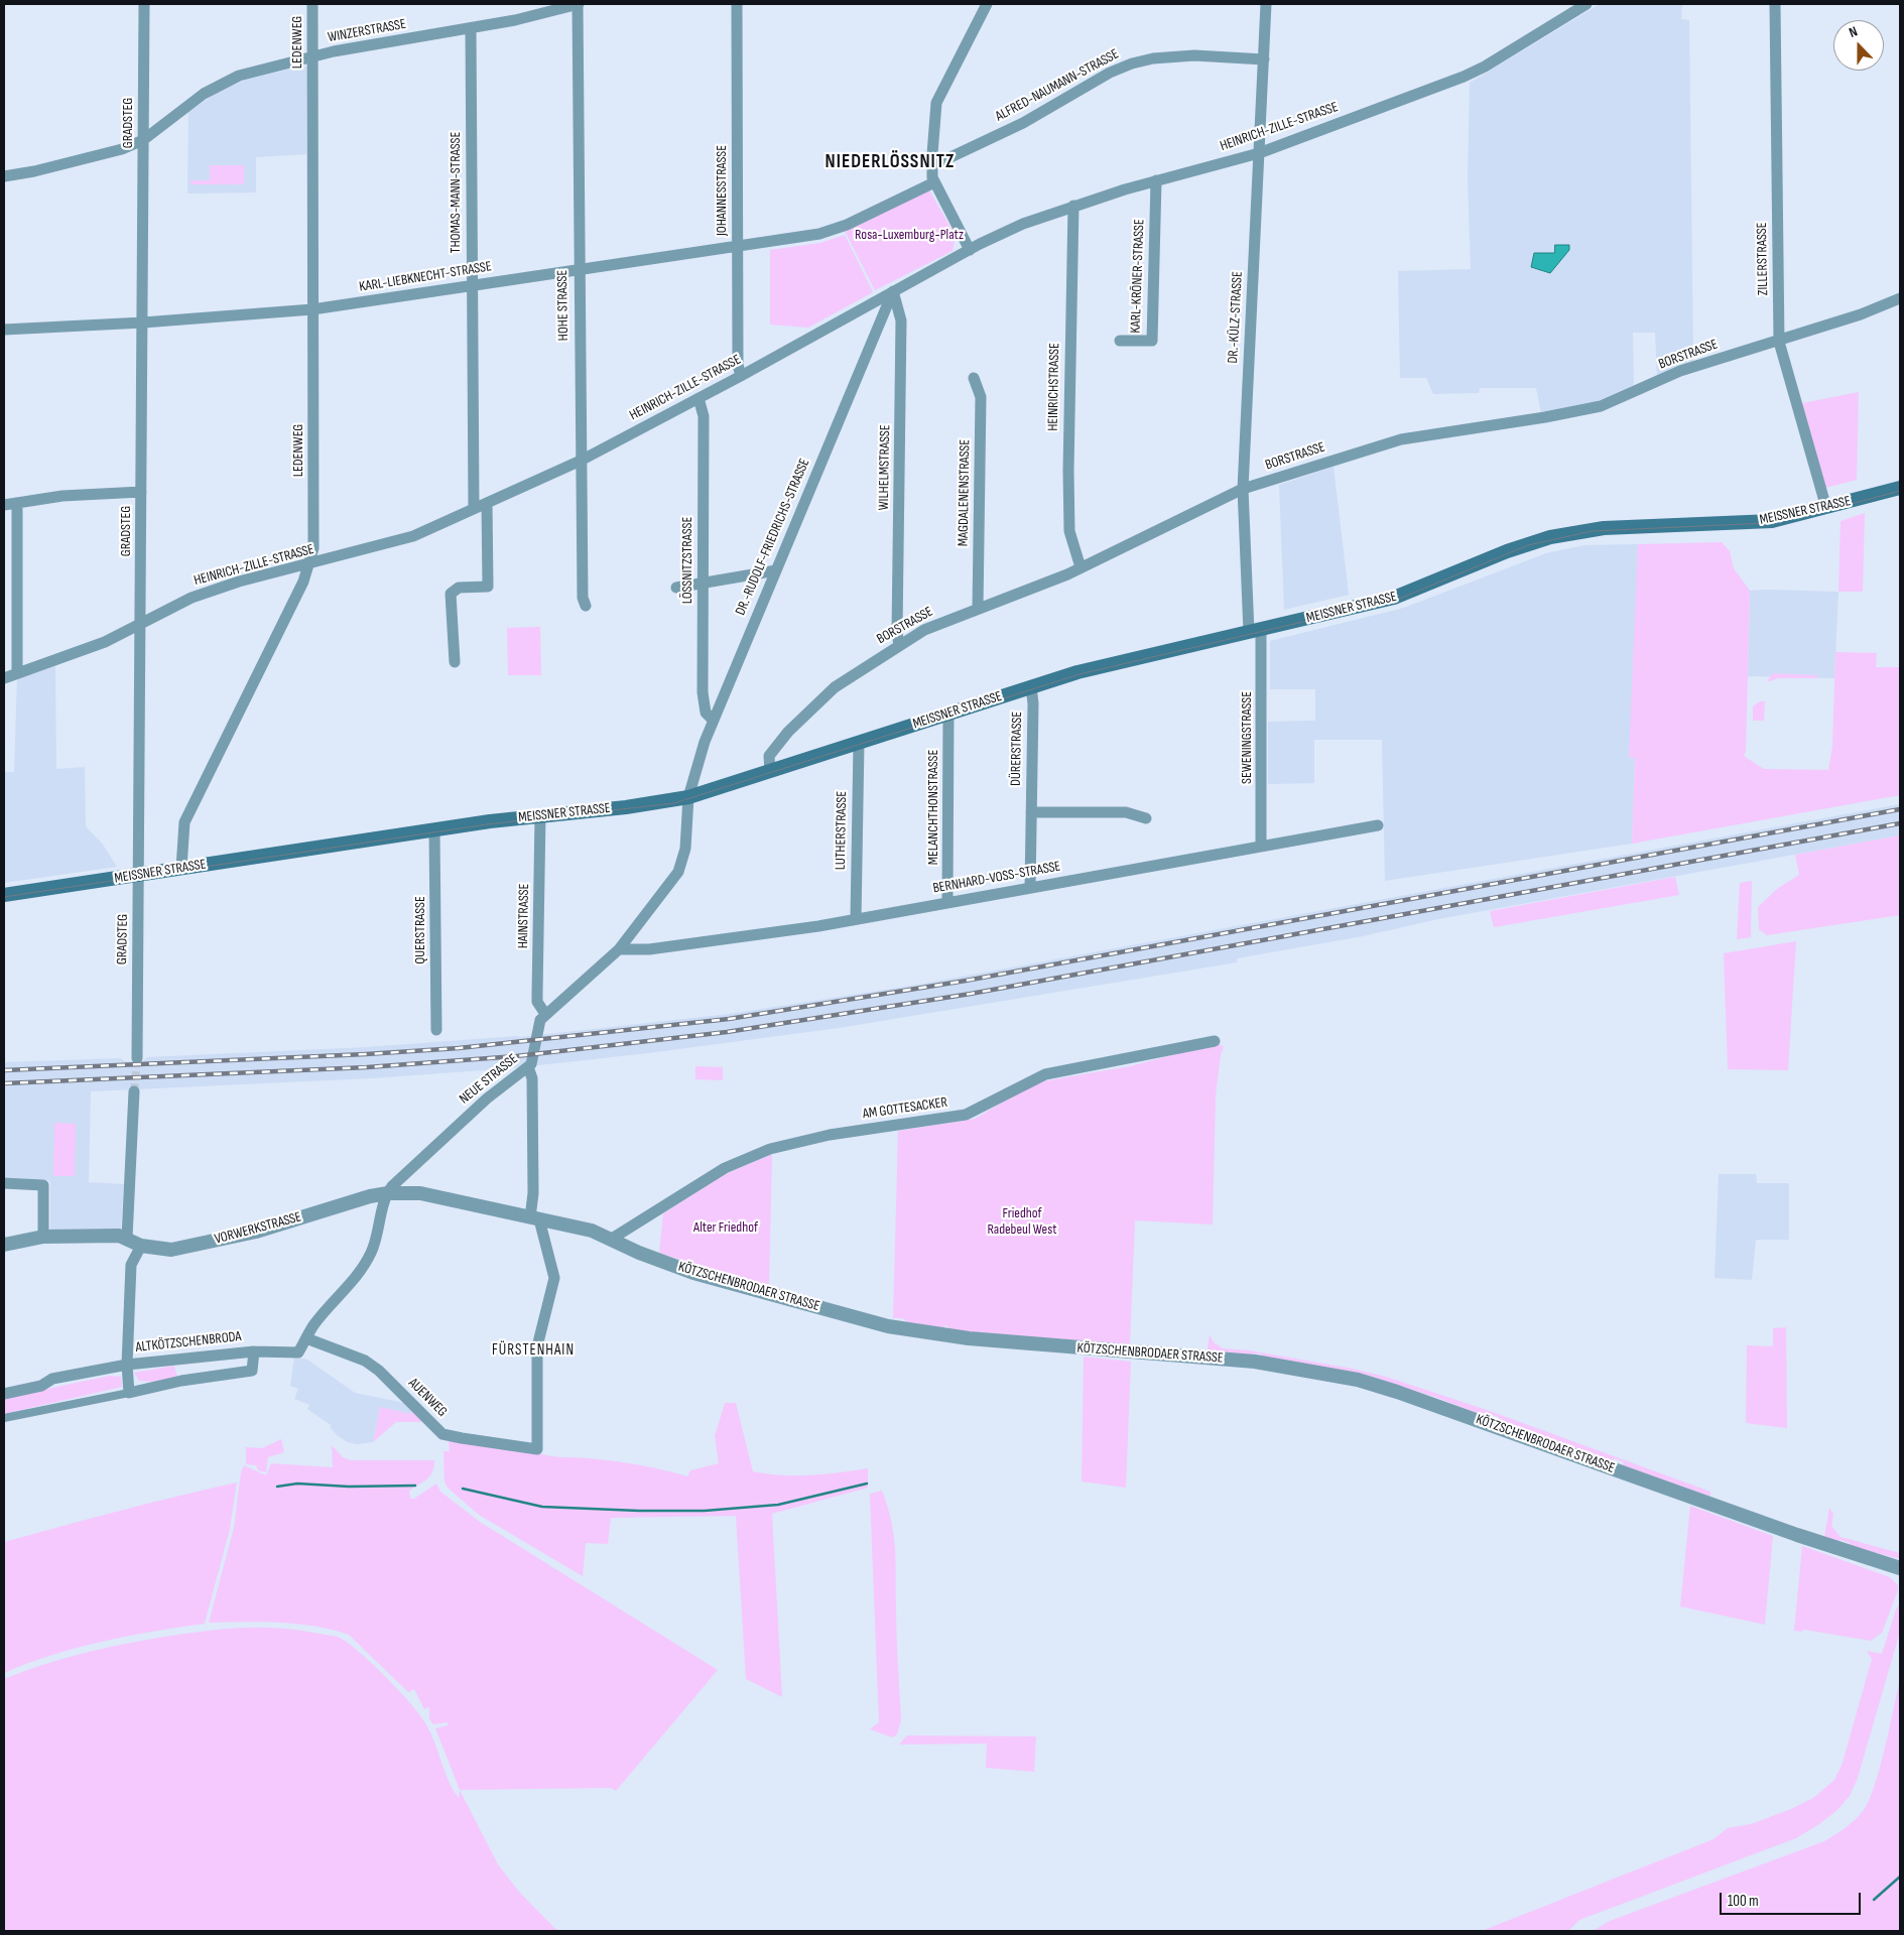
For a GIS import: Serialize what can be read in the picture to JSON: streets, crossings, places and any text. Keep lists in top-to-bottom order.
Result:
{
  "streets": {
    "main road": ["MEISSNER STRASSE"],
    "street": [
      "WINZERSTRASSE",
      "LEDENWEG",
      "ALFRED-NAUMANN-STRASSE",
      "GRADSTEG",
      "HEINRICH-ZILLE-STRASSE",
      "JOHANNESSTRASSE",
      "THOMAS-MANN-STRASSE",
      "ZILLERSTRASSE",
      "KARL-KRÖNER-STRASSE",
      "KARL-LIEBKNECHT-STRASSE",
      "HOHE STRASSE",
      "DR.-KÜLZ-STRASSE",
      "BORSTRASSE",
      "HEINRICHSTRASSE",
      "WILHELMSTRASSE",
      "MAGDALENENSTRASSE",
      "DR.-RUDOLF-FRIEDRICHS-STRASSE",
      "LÖSSNITZSTRASSE",
      "SEWENINGSTRASSE",
      "DÜRERSTRASSE",
      "MELANCHTHONSTRASSE",
      "LUTHERSTRASSE",
      "BERNHARD-VOSS-STRASSE",
      "HAINSTRASSE",
      "QUERSTRASSE",
      "NEUE STRASSE",
      "AM GOTTESACKER",
      "VORWERKSTRASSE",
      "KÖTZSCHENBRODAER STRASSE",
      "ALTKÖTZSCHENBRODA",
      "AUENWEG"
    ]
  },
  "crossings": [
    ["WINZERSTRASSE", "LEDENWEG"],
    ["WINZERSTRASSE", "GRADSTEG"],
    ["WINZERSTRASSE", "THOMAS-MANN-STRASSE"],
    ["WINZERSTRASSE", "HOHE STRASSE"],
    ["LEDENWEG", "HEINRICH-ZILLE-STRASSE"],
    ["LEDENWEG", "KARL-LIEBKNECHT-STRASSE"],
    ["LEDENWEG", "MEISSNER STRASSE"],
    ["ALFRED-NAUMANN-STRASSE", "DR.-KÜLZ-STRASSE"],
    ["GRADSTEG", "HEINRICH-ZILLE-STRASSE"],
    ["GRADSTEG", "KARL-LIEBKNECHT-STRASSE"],
    ["GRADSTEG", "MEISSNER STRASSE"],
    ["HEINRICH-ZILLE-STRASSE", "JOHANNESSTRASSE"],
    ["HEINRICH-ZILLE-STRASSE", "THOMAS-MANN-STRASSE"],
    ["HEINRICH-ZILLE-STRASSE", "KARL-KRÖNER-STRASSE"],
    ["HEINRICH-ZILLE-STRASSE", "HOHE STRASSE"],
    ["HEINRICH-ZILLE-STRASSE", "DR.-KÜLZ-STRASSE"],
    ["HEINRICH-ZILLE-STRASSE", "HEINRICHSTRASSE"],
    ["HEINRICH-ZILLE-STRASSE", "WILHELMSTRASSE"],
    ["HEINRICH-ZILLE-STRASSE", "DR.-RUDOLF-FRIEDRICHS-STRASSE"],
    ["HEINRICH-ZILLE-STRASSE", "LÖSSNITZSTRASSE"],
    ["JOHANNESSTRASSE", "KARL-LIEBKNECHT-STRASSE"],
    ["THOMAS-MANN-STRASSE", "KARL-LIEBKNECHT-STRASSE"],
    ["ZILLERSTRASSE", "BORSTRASSE"],
    ["ZILLERSTRASSE", "MEISSNER STRASSE"],
    ["KARL-LIEBKNECHT-STRASSE", "HOHE STRASSE"],
    ["DR.-KÜLZ-STRASSE", "BORSTRASSE"],
    ["DR.-KÜLZ-STRASSE", "MEISSNER STRASSE"],
    ["DR.-KÜLZ-STRASSE", "SEWENINGSTRASSE"],
    ["BORSTRASSE", "HEINRICHSTRASSE"],
    ["BORSTRASSE", "WILHELMSTRASSE"],
    ["BORSTRASSE", "MAGDALENENSTRASSE"],
    ["BORSTRASSE", "MEISSNER STRASSE"],
    ["WILHELMSTRASSE", "DR.-RUDOLF-FRIEDRICHS-STRASSE"],
    ["MEISSNER STRASSE", "DR.-RUDOLF-FRIEDRICHS-STRASSE"],
    ["MEISSNER STRASSE", "SEWENINGSTRASSE"],
    ["MEISSNER STRASSE", "DÜRERSTRASSE"],
    ["MEISSNER STRASSE", "MELANCHTHONSTRASSE"],
    ["MEISSNER STRASSE", "LUTHERSTRASSE"],
    ["MEISSNER STRASSE", "HAINSTRASSE"],
    ["MEISSNER STRASSE", "QUERSTRASSE"],
    ["MEISSNER STRASSE", "NEUE STRASSE"],
    ["DR.-RUDOLF-FRIEDRICHS-STRASSE", "LÖSSNITZSTRASSE"],
    ["DR.-RUDOLF-FRIEDRICHS-STRASSE", "NEUE STRASSE"],
    ["SEWENINGSTRASSE", "BERNHARD-VOSS-STRASSE"],
    ["DÜRERSTRASSE", "BERNHARD-VOSS-STRASSE"],
    ["MELANCHTHONSTRASSE", "BERNHARD-VOSS-STRASSE"],
    ["LUTHERSTRASSE", "BERNHARD-VOSS-STRASSE"],
    ["BERNHARD-VOSS-STRASSE", "NEUE STRASSE"],
    ["HAINSTRASSE", "NEUE STRASSE"],
    ["NEUE STRASSE", "VORWERKSTRASSE"],
    ["NEUE STRASSE", "KÖTZSCHENBRODAER STRASSE"],
    ["AM GOTTESACKER", "KÖTZSCHENBRODAER STRASSE"],
    ["VORWERKSTRASSE", "KÖTZSCHENBRODAER STRASSE"],
    ["KÖTZSCHENBRODAER STRASSE", "AUENWEG"],
    ["ALTKÖTZSCHENBRODA", "AUENWEG"]
  ],
  "districts": ["NIEDERLÖSSNITZ", "FÜRSTENHAIN"],
  "parks": ["Rosa-Luxemburg-Platz", "Friedhof Radebeul West", "Alter Friedhof"],
  "scale_bar": "100 m",
  "north": "top"
}
